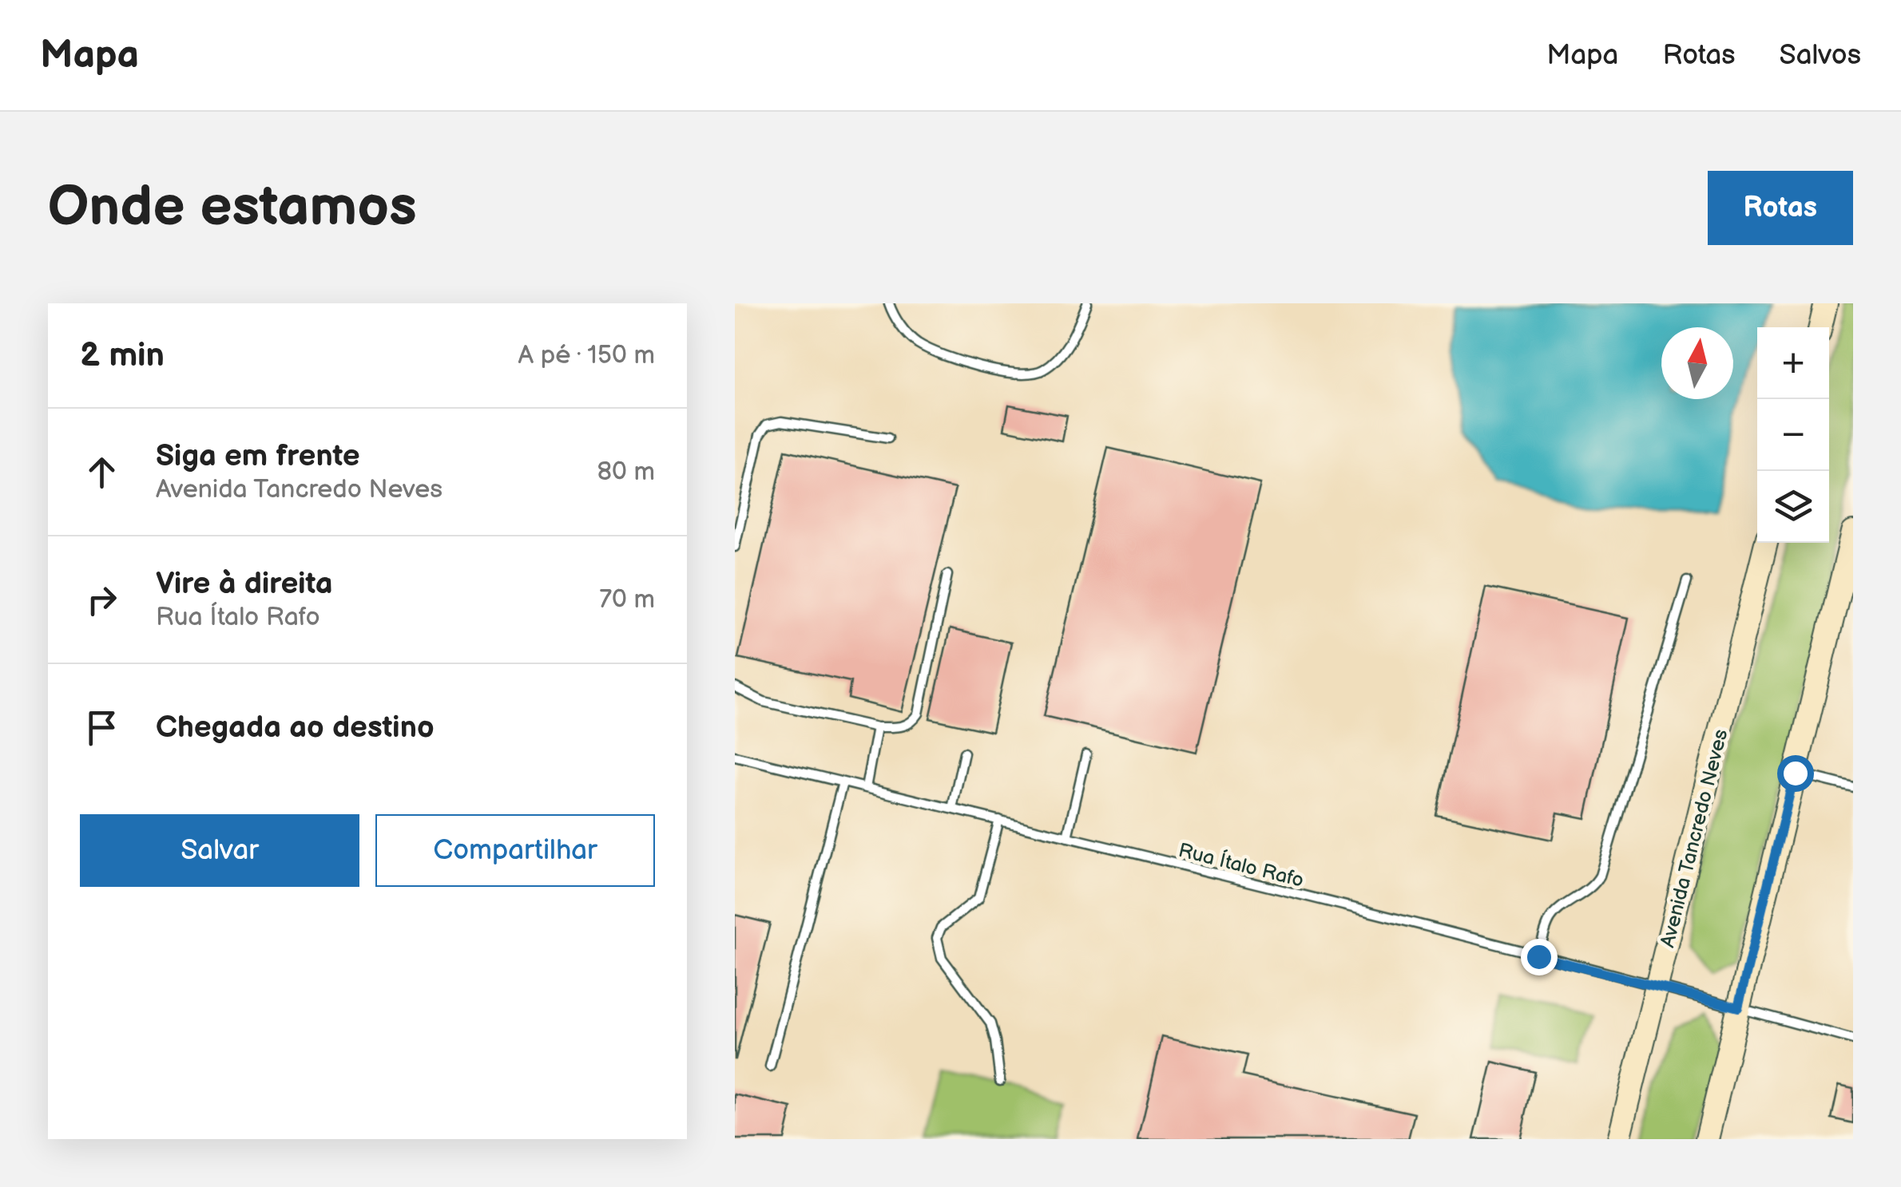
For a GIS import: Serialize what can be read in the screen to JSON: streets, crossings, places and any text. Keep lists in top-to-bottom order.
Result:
{
  "streets": {
    "main road": ["Avenida Tancredo Neves"],
    "lane": ["Rua Ítalo Rafo"]
  },
  "crossings": [
    ["Avenida Tancredo Neves", "Rua Ítalo Rafo"]
  ],
  "north": "top",
  "page": {
    "header": "Mapa",
    "nav": ["Mapa", "Rotas", "Salvos"],
    "buttons": [
      "Rotas",
      ["Salvar", "Compartilhar"]
    ],
    "title": "Onde estamos",
    "heading": ["2 min", "A pé · 150 m"],
    "map_buttons": ["+", "−"],
    "list": [
      ["Siga em frente", "Avenida Tancredo Neves", "80 m"],
      ["Vire à direita", "Rua Ítalo Rafo", "70 m"],
      "Chegada ao destino"
    ]
  }
}
